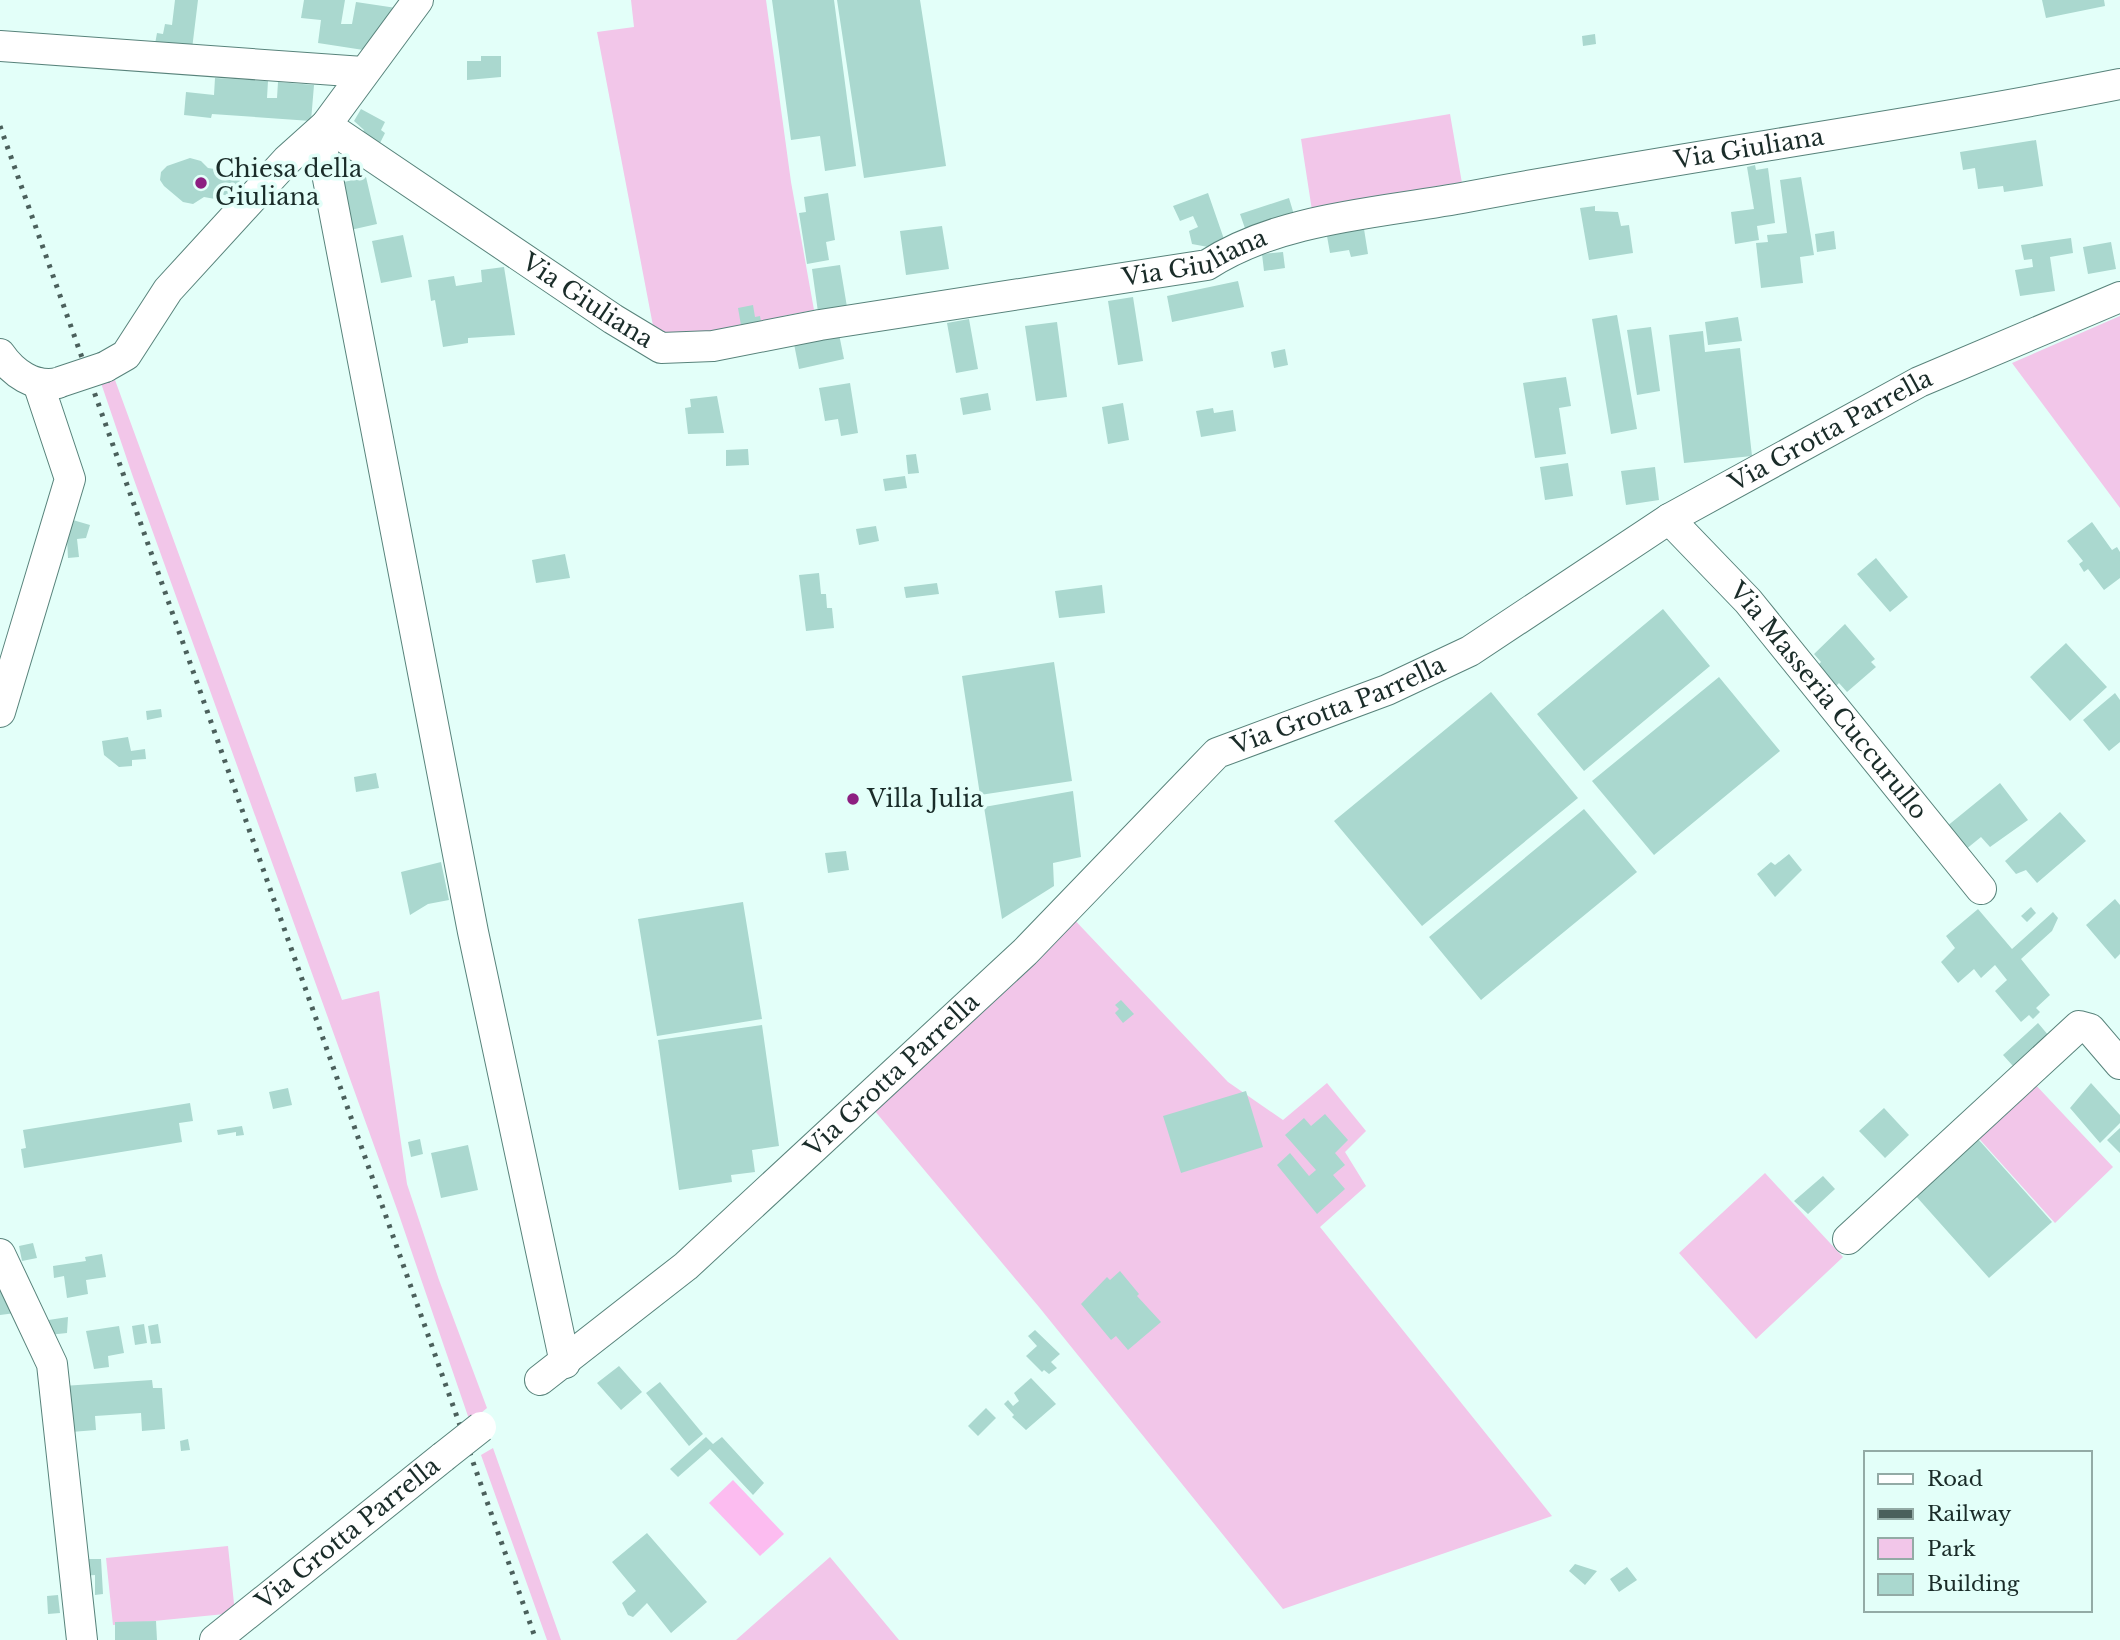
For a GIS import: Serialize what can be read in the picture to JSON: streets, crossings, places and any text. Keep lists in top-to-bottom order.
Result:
{
  "streets": {
    "street": ["Via Giuliana", "Via Grotta Parrella", "Via Masseria Cuccurullo"]
  },
  "crossings": [
    ["Via Grotta Parrella", "Via Masseria Cuccurullo"]
  ],
  "places": ["Chiesa della Giuliana", "Villa Julia"],
  "legend": [
    "Road",
    "Railway",
    "Park",
    "Building"
  ]
}
